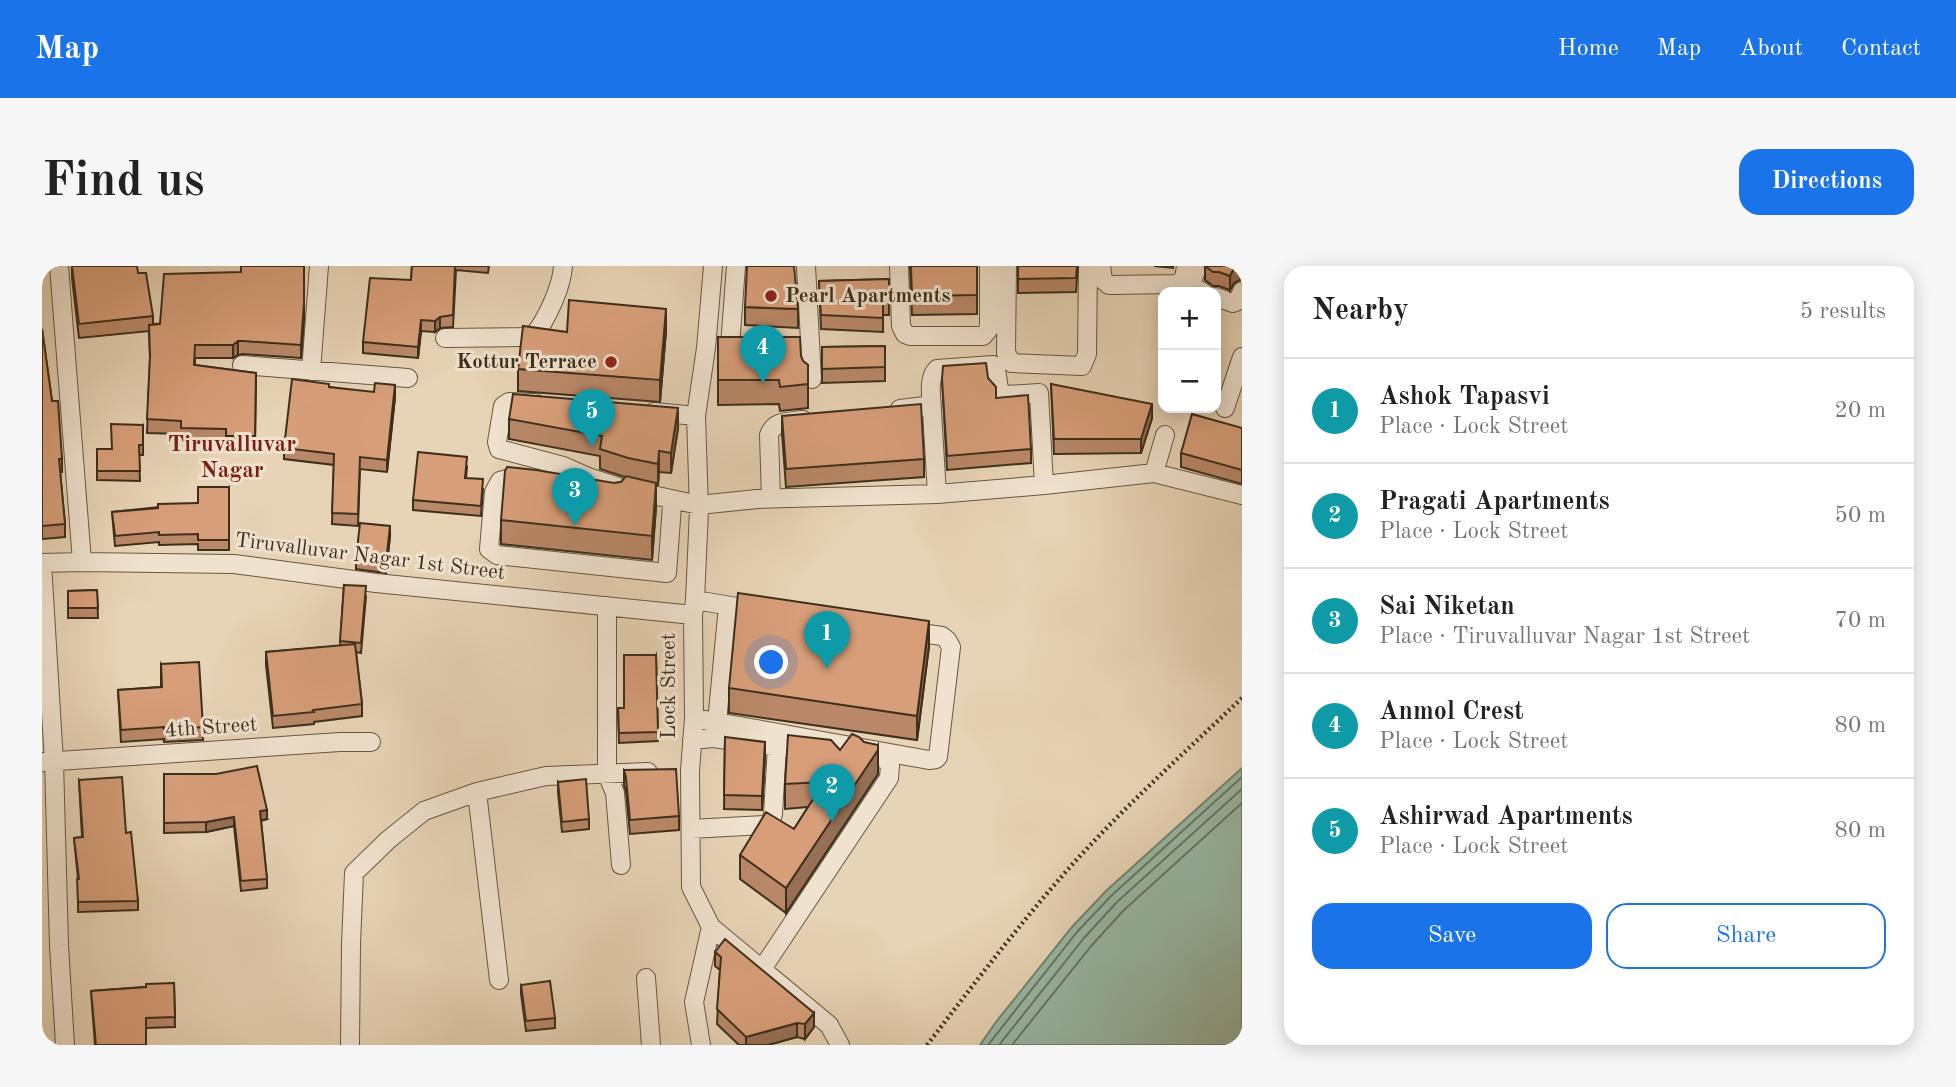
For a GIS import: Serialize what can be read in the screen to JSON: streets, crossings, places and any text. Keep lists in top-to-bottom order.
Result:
{
  "streets": {
    "street": ["Tiruvalluvar Nagar 1st Street", "Lock Street", "4th Street"]
  },
  "crossings": [
    ["Tiruvalluvar Nagar 1st Street", "Lock Street"]
  ],
  "districts": ["Tiruvalluvar Nagar"],
  "places": ["Pearl Apartments", "Kottur Terrace"],
  "page": {
    "header": "Map",
    "nav": [
      "Home",
      "Map",
      "About",
      "Contact"
    ],
    "buttons": [
      "Directions",
      ["Save", "Share"]
    ],
    "title": "Find us",
    "heading": ["Nearby", "5 results"],
    "map_buttons": ["+", "−"],
    "pins": [
      "4",
      "5",
      "3",
      "1",
      "2"
    ],
    "list": [
      {
        "mark": "1",
        "name": "Ashok Tapasvi",
        "note": "Place · Lock Street",
        "value": "20 m"
      },
      {
        "mark": "2",
        "name": "Pragati Apartments",
        "note": "Place · Lock Street",
        "value": "50 m"
      },
      {
        "mark": "3",
        "name": "Sai Niketan",
        "note": "Place · Tiruvalluvar Nagar 1st Street",
        "value": "70 m"
      },
      {
        "mark": "4",
        "name": "Anmol Crest",
        "note": "Place · Lock Street",
        "value": "80 m"
      },
      {
        "mark": "5",
        "name": "Ashirwad Apartments",
        "note": "Place · Lock Street",
        "value": "80 m"
      }
    ]
  }
}
